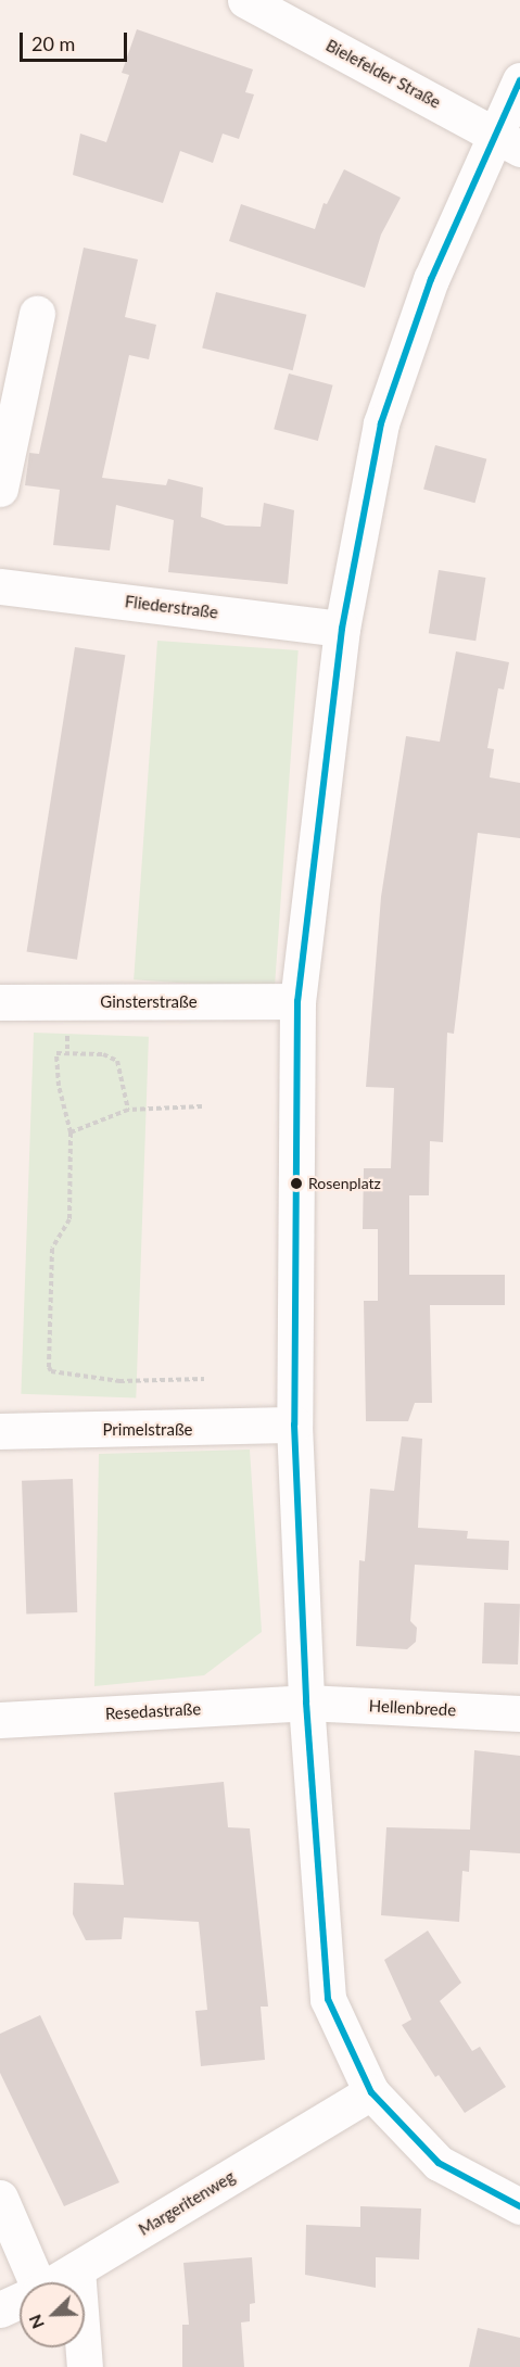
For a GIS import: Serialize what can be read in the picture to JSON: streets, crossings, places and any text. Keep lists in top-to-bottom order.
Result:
{
  "streets": {
    "street": [
      "Bielefelder Straße",
      "Fliederstraße",
      "Ginsterstraße",
      "Primelstraße",
      "Hellenbrede",
      "Resedastraße",
      "Margeritenweg"
    ]
  },
  "crossings": [
    ["Hellenbrede", "Resedastraße"]
  ],
  "places": ["Rosenplatz"],
  "scale_bar": "20 m",
  "north": "bottom left"
}
